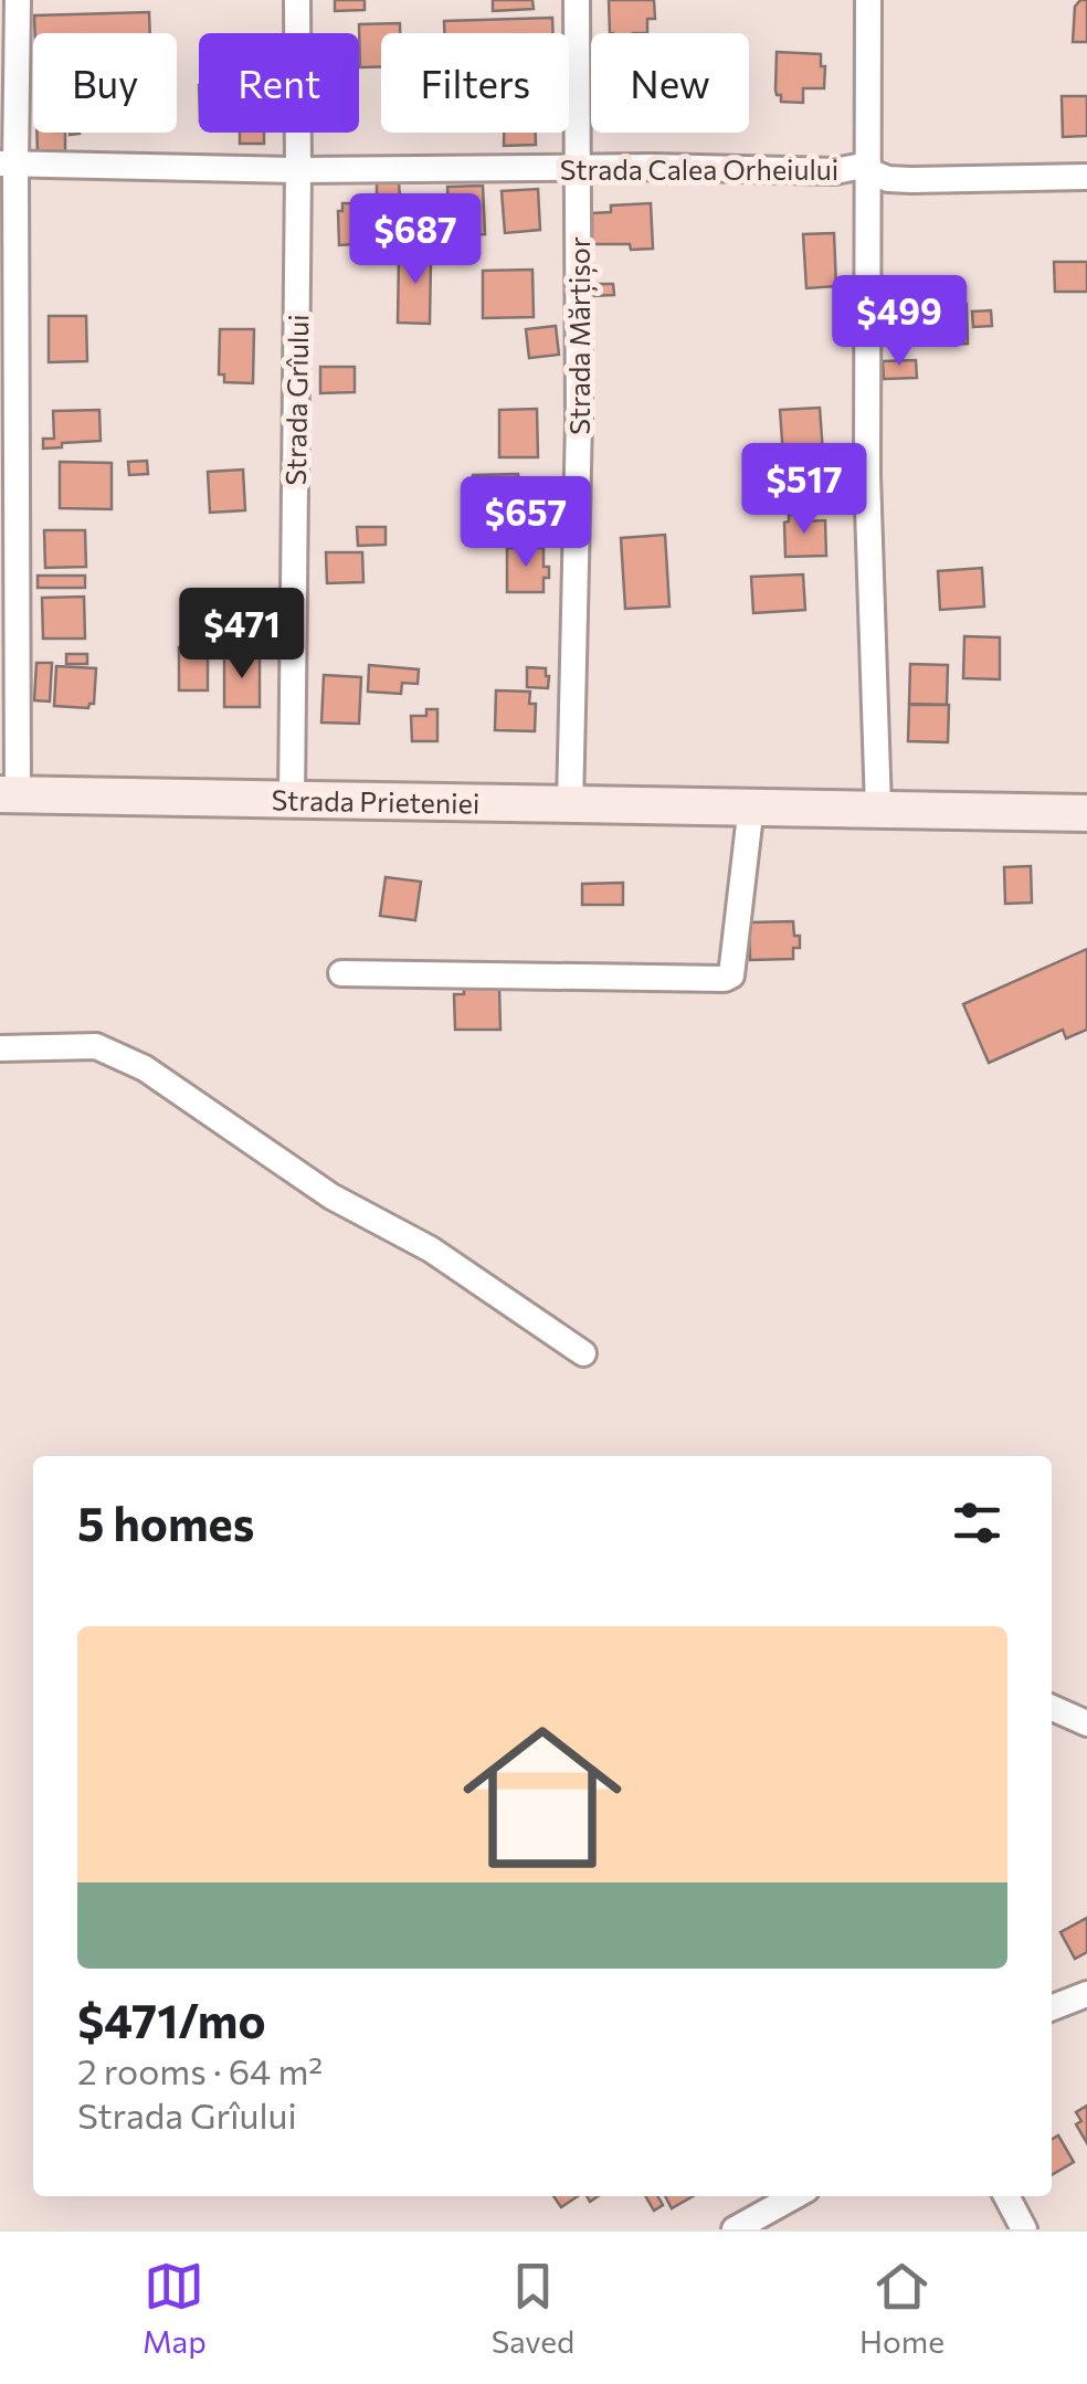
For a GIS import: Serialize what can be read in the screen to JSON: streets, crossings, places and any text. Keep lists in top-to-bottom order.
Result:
{
  "streets": {
    "street": [
      "Strada Calea Orheiului",
      "Strada Mărțișor",
      "Strada Grîului",
      "Strada Prieteniei"
    ]
  },
  "crossings": [
    ["Strada Calea Orheiului", "Strada Mărțișor"],
    ["Strada Calea Orheiului", "Strada Grîului"],
    ["Strada Mărțișor", "Strada Prieteniei"],
    ["Strada Grîului", "Strada Prieteniei"]
  ],
  "page": {
    "chip": [
      "Buy",
      "Rent",
      "Filters",
      "New"
    ],
    "price": [
      "$687",
      "$499",
      "$517",
      "$657",
      "$471"
    ],
    "heading": "5 homes",
    "list": [
      {
        "name": "$471/mo",
        "note": "2 rooms · 64 m² · Strada Grîului"
      }
    ],
    "tabs": ["Map", "Saved", "Home"]
  }
}
